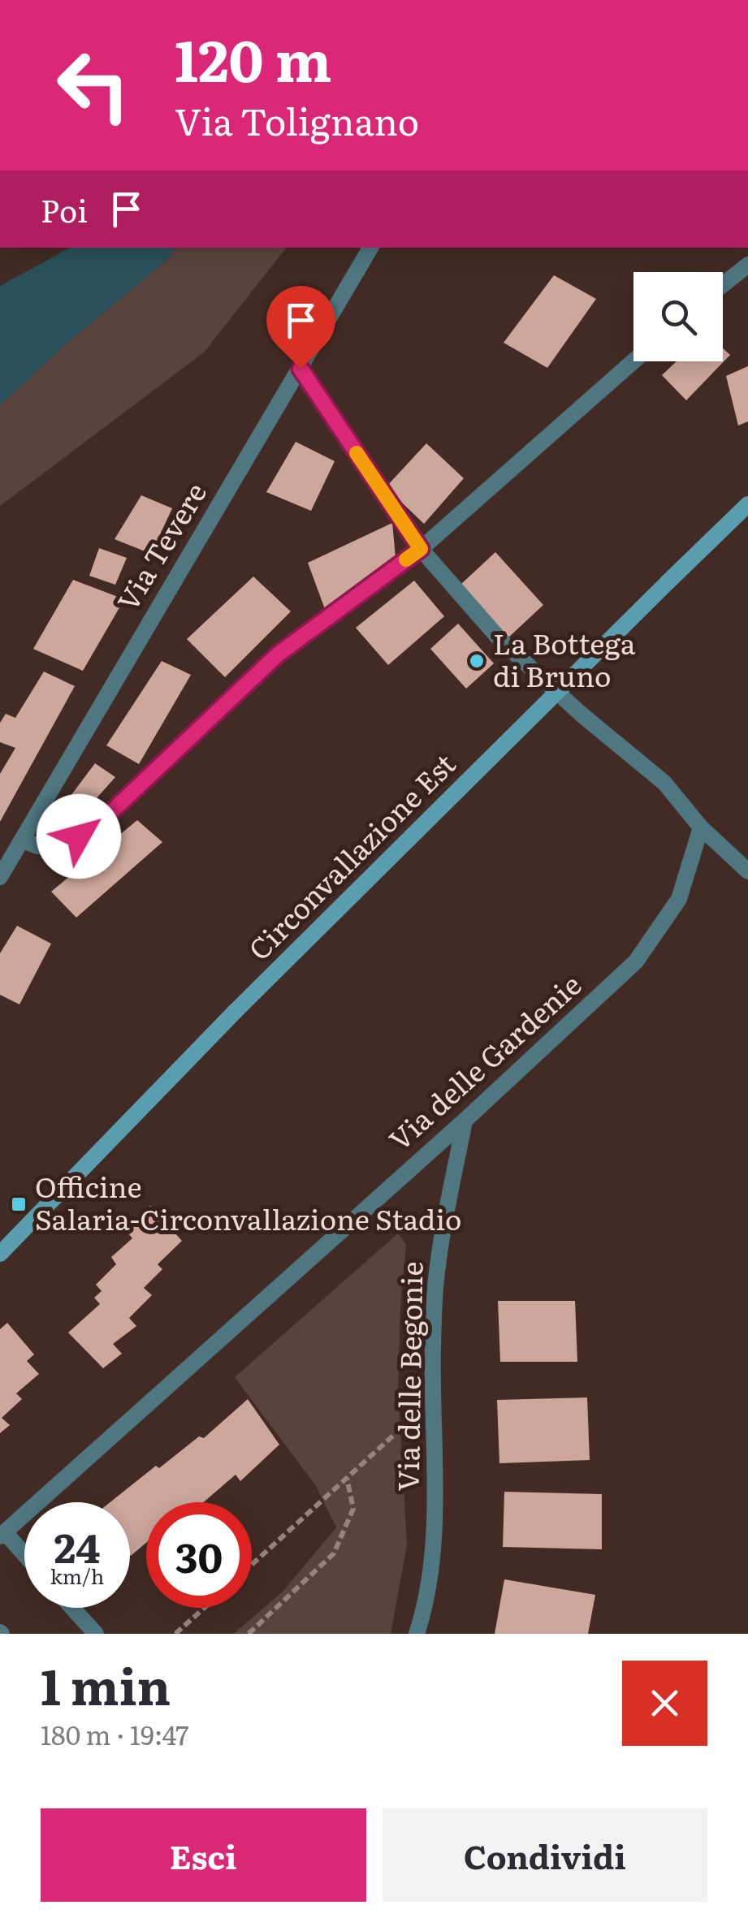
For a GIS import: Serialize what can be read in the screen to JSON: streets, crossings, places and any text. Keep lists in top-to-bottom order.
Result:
{
  "streets": {
    "main road": ["Circonvallazione Est"],
    "street": ["Via Tevere", "Via delle Gardenie", "Via delle Begonie"]
  },
  "crossings": [
    ["Via delle Gardenie", "Via delle Begonie"]
  ],
  "places": {
    "other": ["La Bottega di Bruno"],
    "transit": ["Officine Salaria-Circonvallazione Stadio"]
  },
  "page": {
    "turn": ["120 m", "Via Tolignano"],
    "then": "Poi",
    "speed": "24 km/h",
    "limit": "30",
    "heading": ["1 min", "180 m · 19:47"],
    "buttons": ["Esci", "Condividi"]
  }
}
